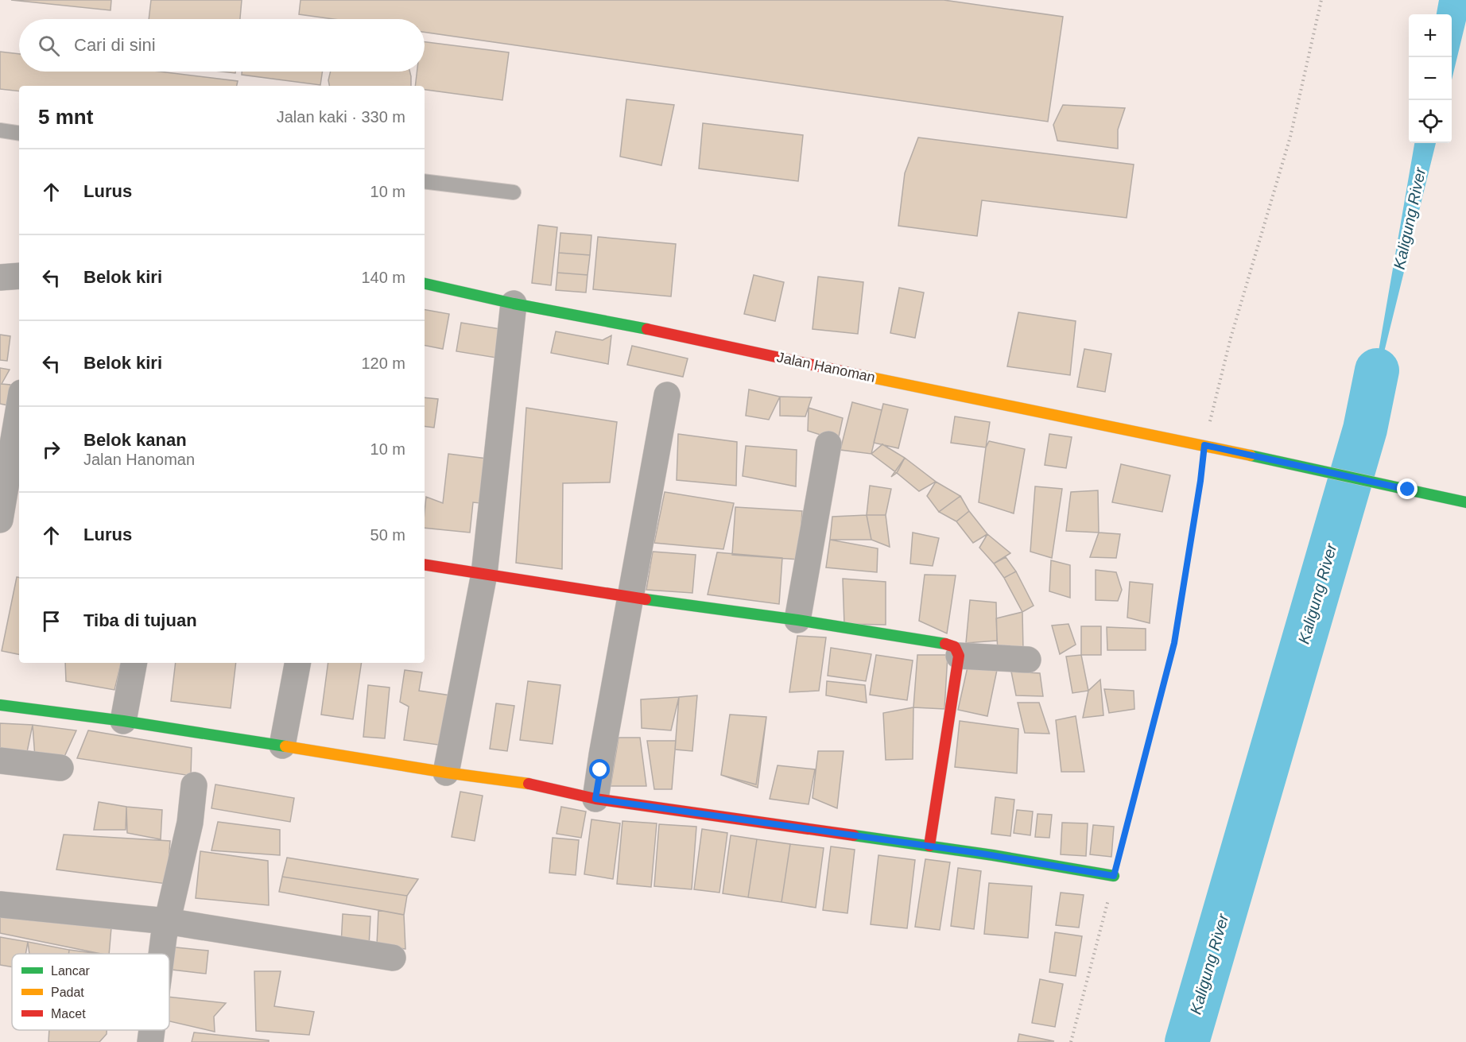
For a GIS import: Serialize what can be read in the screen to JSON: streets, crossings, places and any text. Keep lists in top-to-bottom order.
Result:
{
  "streets": {
    "street": ["Jalan Hanoman"]
  },
  "water": ["Kaligung River"],
  "legend": ["Lancar", "Padat", "Macet"],
  "page": {
    "map_buttons": ["+", "−"],
    "search": "Cari di sini",
    "heading": ["5 mnt", "Jalan kaki · 330 m"],
    "list": [
      ["Lurus", "10 m"],
      ["Belok kiri", "140 m"],
      ["Belok kiri", "120 m"],
      ["Belok kanan", "Jalan Hanoman", "10 m"],
      ["Lurus", "50 m"],
      "Tiba di tujuan"
    ]
  }
}
